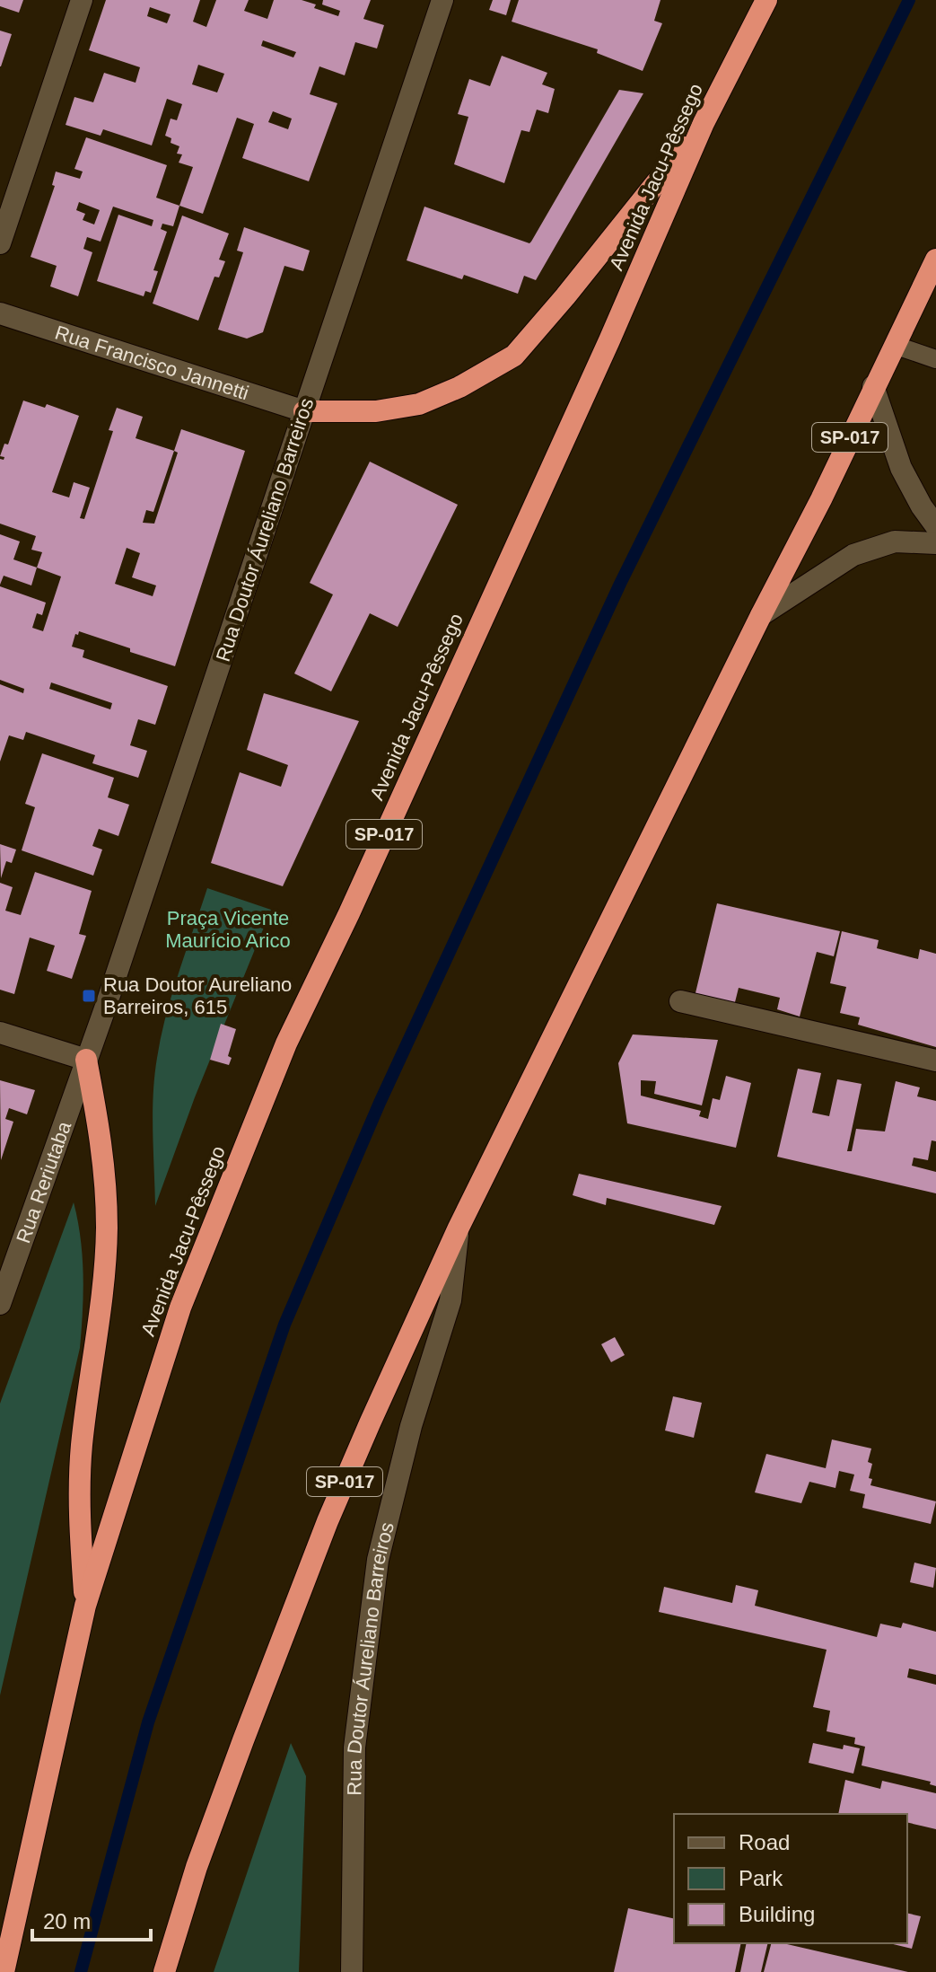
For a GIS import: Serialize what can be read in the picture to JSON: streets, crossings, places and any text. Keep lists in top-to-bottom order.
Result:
{
  "streets": {
    "highway": ["Avenida Jacu-Pêssego", "SP-017"],
    "street": ["Rua Francisco Jannetti", "Rua Doutor Áureliano Barreiros", "Rua Reriutaba"]
  },
  "crossings": [
    ["Rua Francisco Jannetti", "Rua Doutor Áureliano Barreiros"],
    ["SP-017", "Rua Doutor Áureliano Barreiros"],
    ["Rua Doutor Áureliano Barreiros", "Rua Reriutaba"]
  ],
  "parks": ["Praça Vicente Maurício Arico"],
  "places": {
    "transit": ["Rua Doutor Aureliano Barreiros, 615"]
  },
  "legend": ["Road", "Park", "Building"],
  "scale_bar": "20 m"
}
